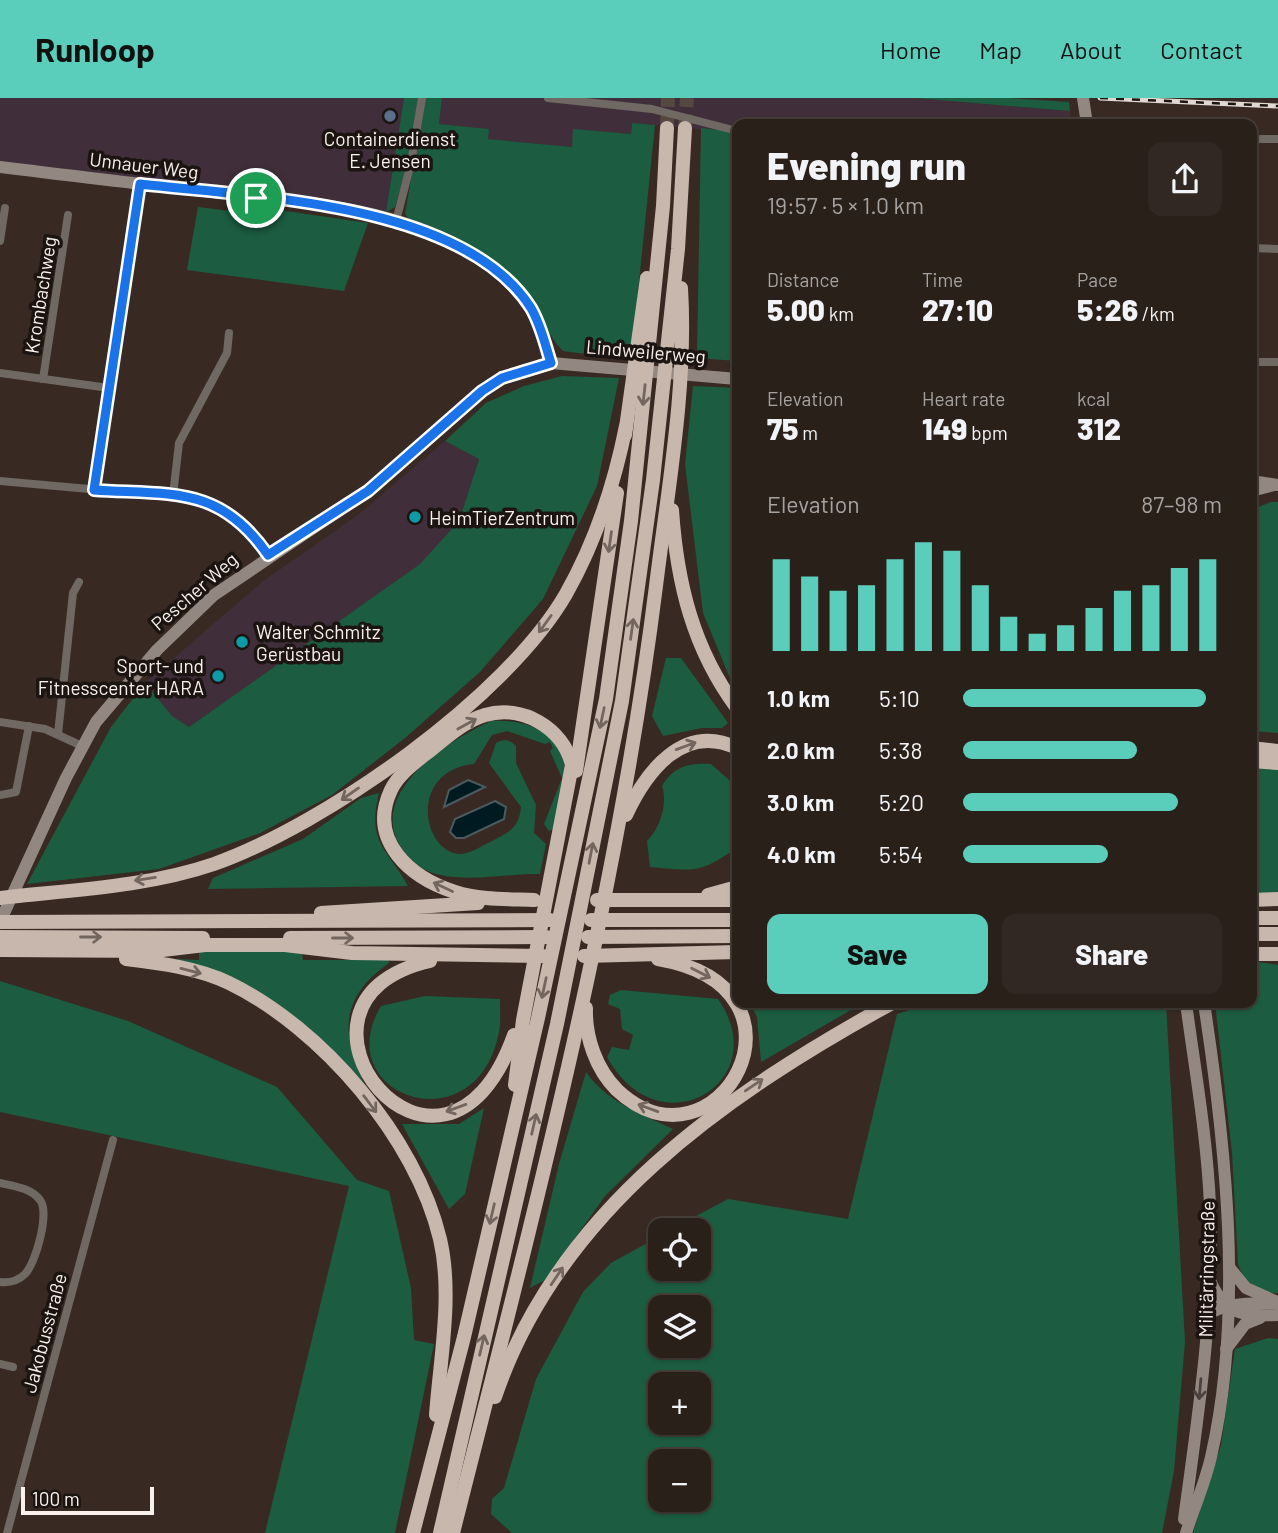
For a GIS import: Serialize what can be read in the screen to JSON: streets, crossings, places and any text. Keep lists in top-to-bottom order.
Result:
{
  "streets": {
    "street": [
      "Unnauer Weg",
      "Krombachweg",
      "Lindweilerweg",
      "Pescher Weg",
      "Militärringstraße",
      "Jakobusstraße"
    ]
  },
  "crossings": [
    ["Unnauer Weg", "Lindweilerweg"],
    ["Unnauer Weg", "Pescher Weg"],
    ["Lindweilerweg", "Pescher Weg"]
  ],
  "places": [
    "Containerdienst E. Jensen",
    "HeimTierZentrum",
    "Walter Schmitz Gerüstbau",
    "Sport- und Fitnesscenter HARA"
  ],
  "scale_bar": "100 m",
  "page": {
    "header": "Runloop",
    "nav": [
      "Home",
      "Map",
      "About",
      "Contact"
    ],
    "heading": ["Evening run", "19:57 · 5 × 1.0 km"],
    "stats": [
      ["Distance", "5.00 km"],
      ["Time", "27:10"],
      ["Pace", "5:26 /km"],
      ["Elevation", "75 m"],
      ["Heart rate", "149 bpm"],
      ["kcal", "312"]
    ],
    "chart": ["Elevation", "87–98 m"],
    "list": [
      {
        "name": "1.0 km",
        "note": "5:10"
      },
      {
        "name": "2.0 km",
        "note": "5:38"
      },
      {
        "name": "3.0 km",
        "note": "5:20"
      },
      {
        "name": "4.0 km",
        "note": "5:54"
      }
    ],
    "buttons": ["Save", "Share"],
    "map_buttons": ["+", "−"],
    "scale": "100 m"
  }
}
